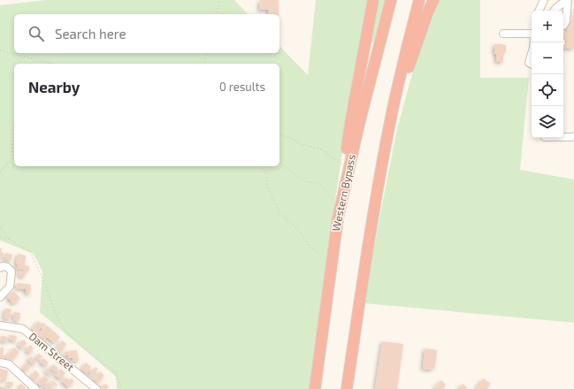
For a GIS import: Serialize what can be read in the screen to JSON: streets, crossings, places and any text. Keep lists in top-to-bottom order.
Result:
{
  "streets": {
    "highway": ["Western Bypass"],
    "street": ["Dam Street"]
  },
  "page": {
    "map_buttons": ["+", "−"],
    "search": "Search here",
    "heading": ["Nearby", "0 results"]
  }
}
